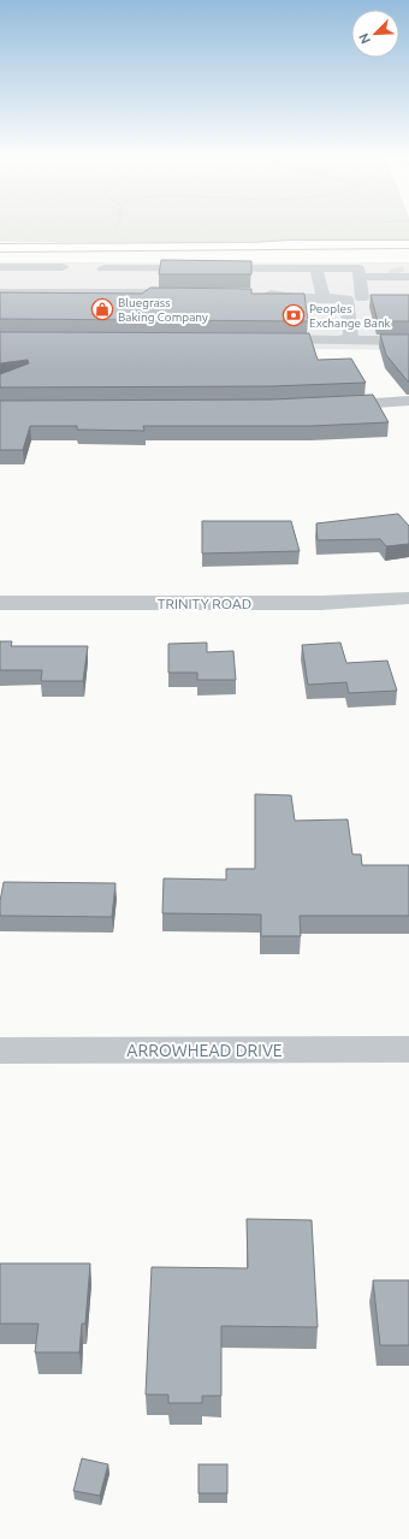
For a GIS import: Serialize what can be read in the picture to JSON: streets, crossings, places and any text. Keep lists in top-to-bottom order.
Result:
{
  "streets": {
    "street": ["TRINITY ROAD", "ARROWHEAD DRIVE"]
  },
  "places": {
    "shop": ["Bluegrass Baking Company"],
    "bank": ["Peoples Exchange Bank"]
  },
  "north": "bottom left"
}
